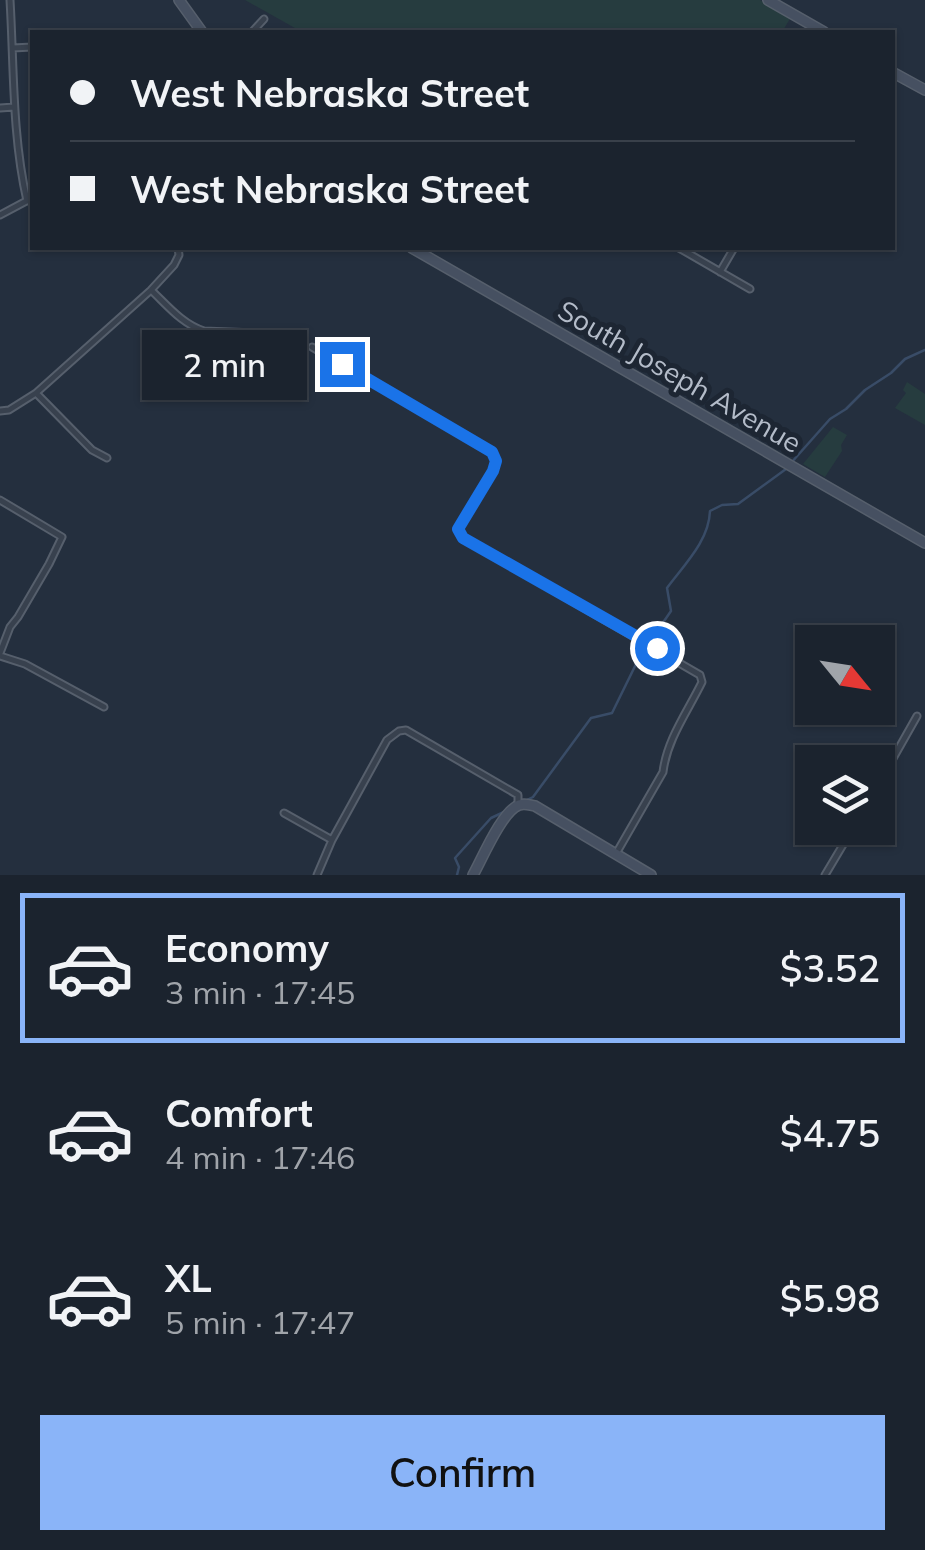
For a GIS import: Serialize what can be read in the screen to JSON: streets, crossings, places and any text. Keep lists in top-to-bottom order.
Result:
{
  "streets": {
    "main road": ["South Joseph Avenue"]
  },
  "north": "bottom right",
  "page": {
    "banner": ["West Nebraska Street", "West Nebraska Street"],
    "bubble": "2 min",
    "list": [
      {
        "name": "Economy",
        "note": "3 min · 17:45",
        "value": "$3.52"
      },
      {
        "name": "Comfort",
        "note": "4 min · 17:46",
        "value": "$4.75"
      },
      {
        "name": "XL",
        "note": "5 min · 17:47",
        "value": "$5.98"
      }
    ],
    "buttons": "Confirm"
  }
}
